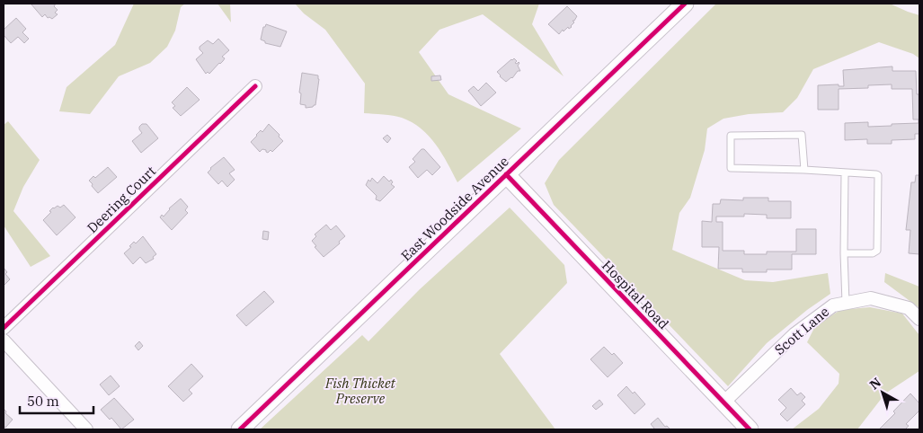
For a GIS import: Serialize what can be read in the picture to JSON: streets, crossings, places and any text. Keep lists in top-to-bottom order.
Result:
{
  "streets": {
    "main road": ["East Woodside Avenue", "Hospital Road"],
    "street": ["Deering Court", "Scott Lane"]
  },
  "crossings": [
    ["East Woodside Avenue", "Hospital Road"],
    ["Hospital Road", "Scott Lane"]
  ],
  "parks": ["Fish Thicket Preserve"],
  "scale_bar": "50 m",
  "north": "top left"
}
